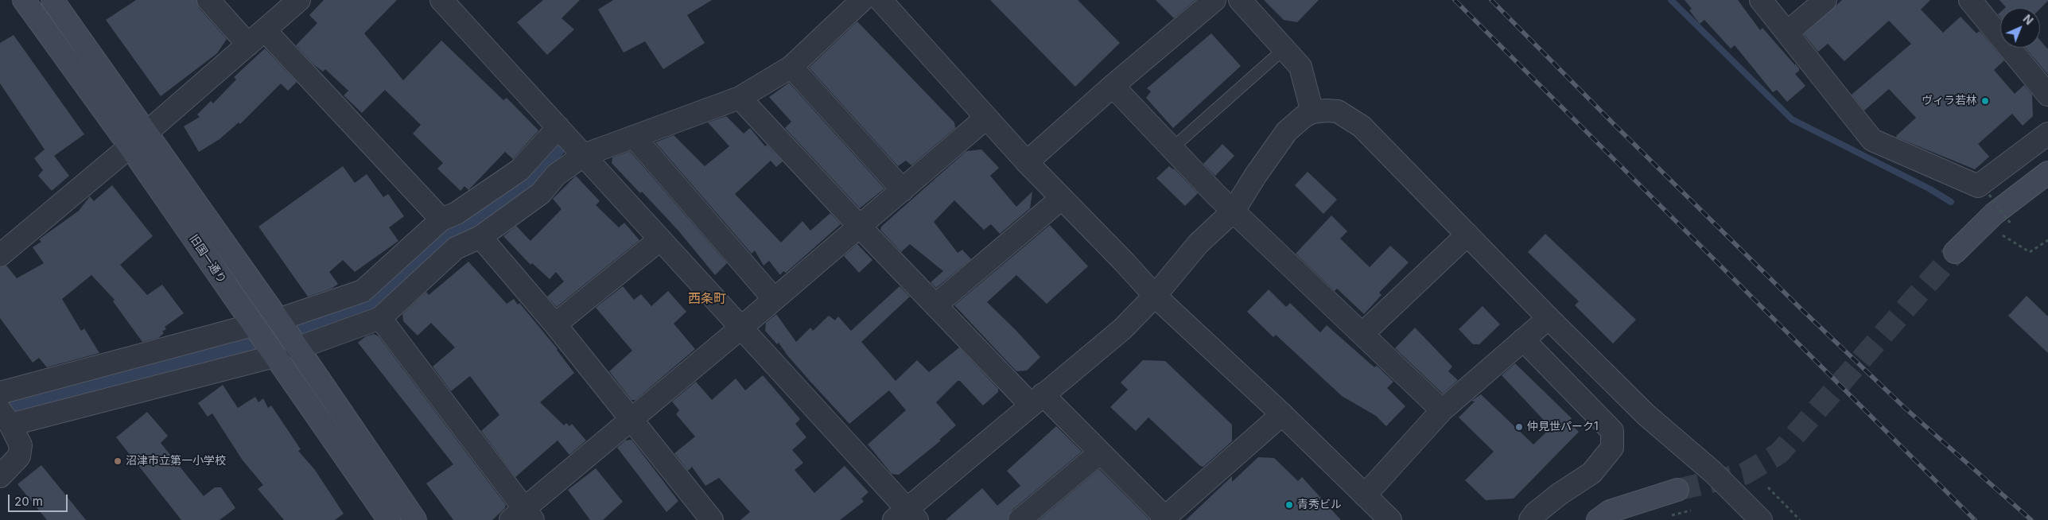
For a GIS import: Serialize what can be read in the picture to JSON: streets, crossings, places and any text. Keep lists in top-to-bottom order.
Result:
{
  "streets": {
    "main road": ["旧国一通り"]
  },
  "districts": ["西条町"],
  "places": [
    "ヴィラ若林",
    "仲見世パーク1",
    "沼津市立第一小学校",
    "青秀ビル"
  ],
  "scale_bar": "20 m",
  "north": "top right"
}
